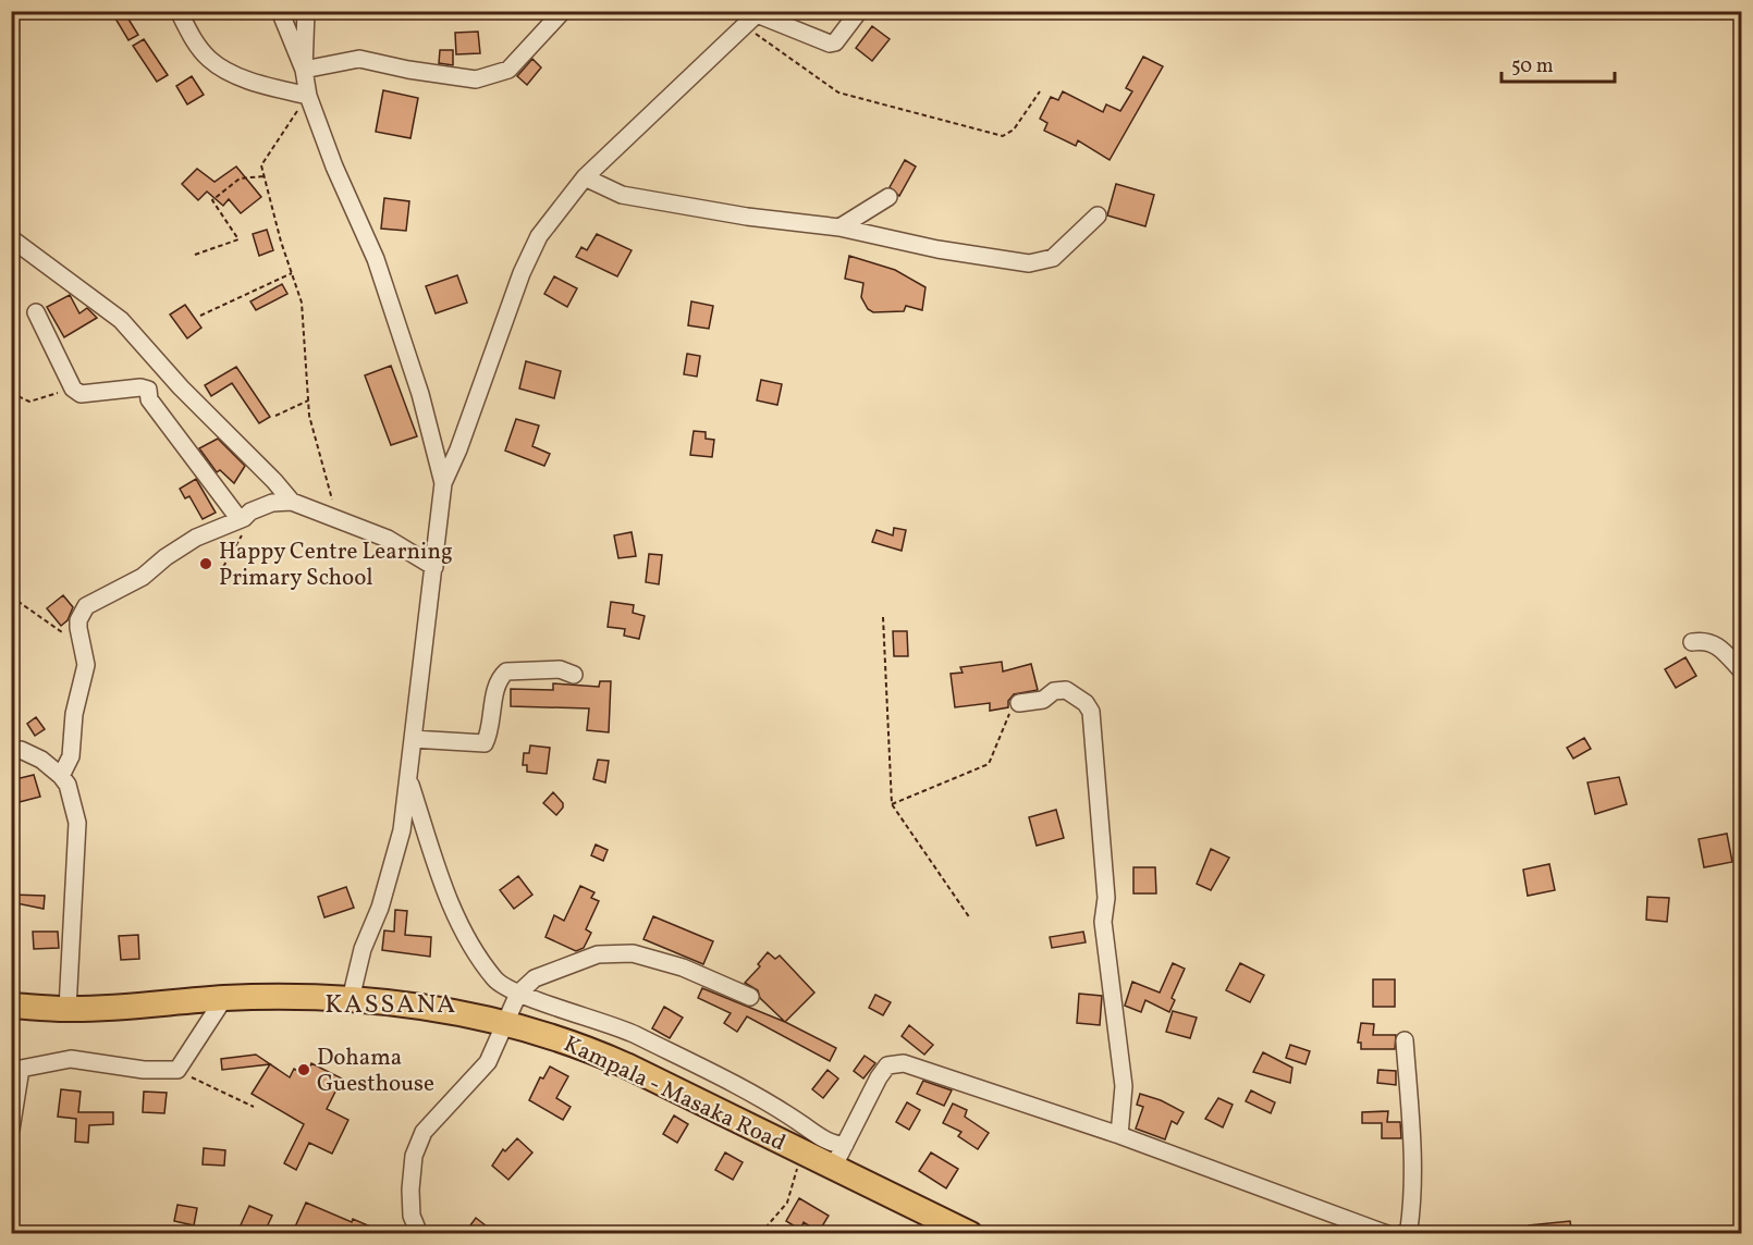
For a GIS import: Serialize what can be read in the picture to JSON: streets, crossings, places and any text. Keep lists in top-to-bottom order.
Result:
{
  "streets": {
    "main road": ["Kampala - Masaka Road"]
  },
  "districts": ["KASSANA"],
  "places": ["Happy Centre Learning Primary School", "Dohama Guesthouse"],
  "scale_bar": "50 m"
}
